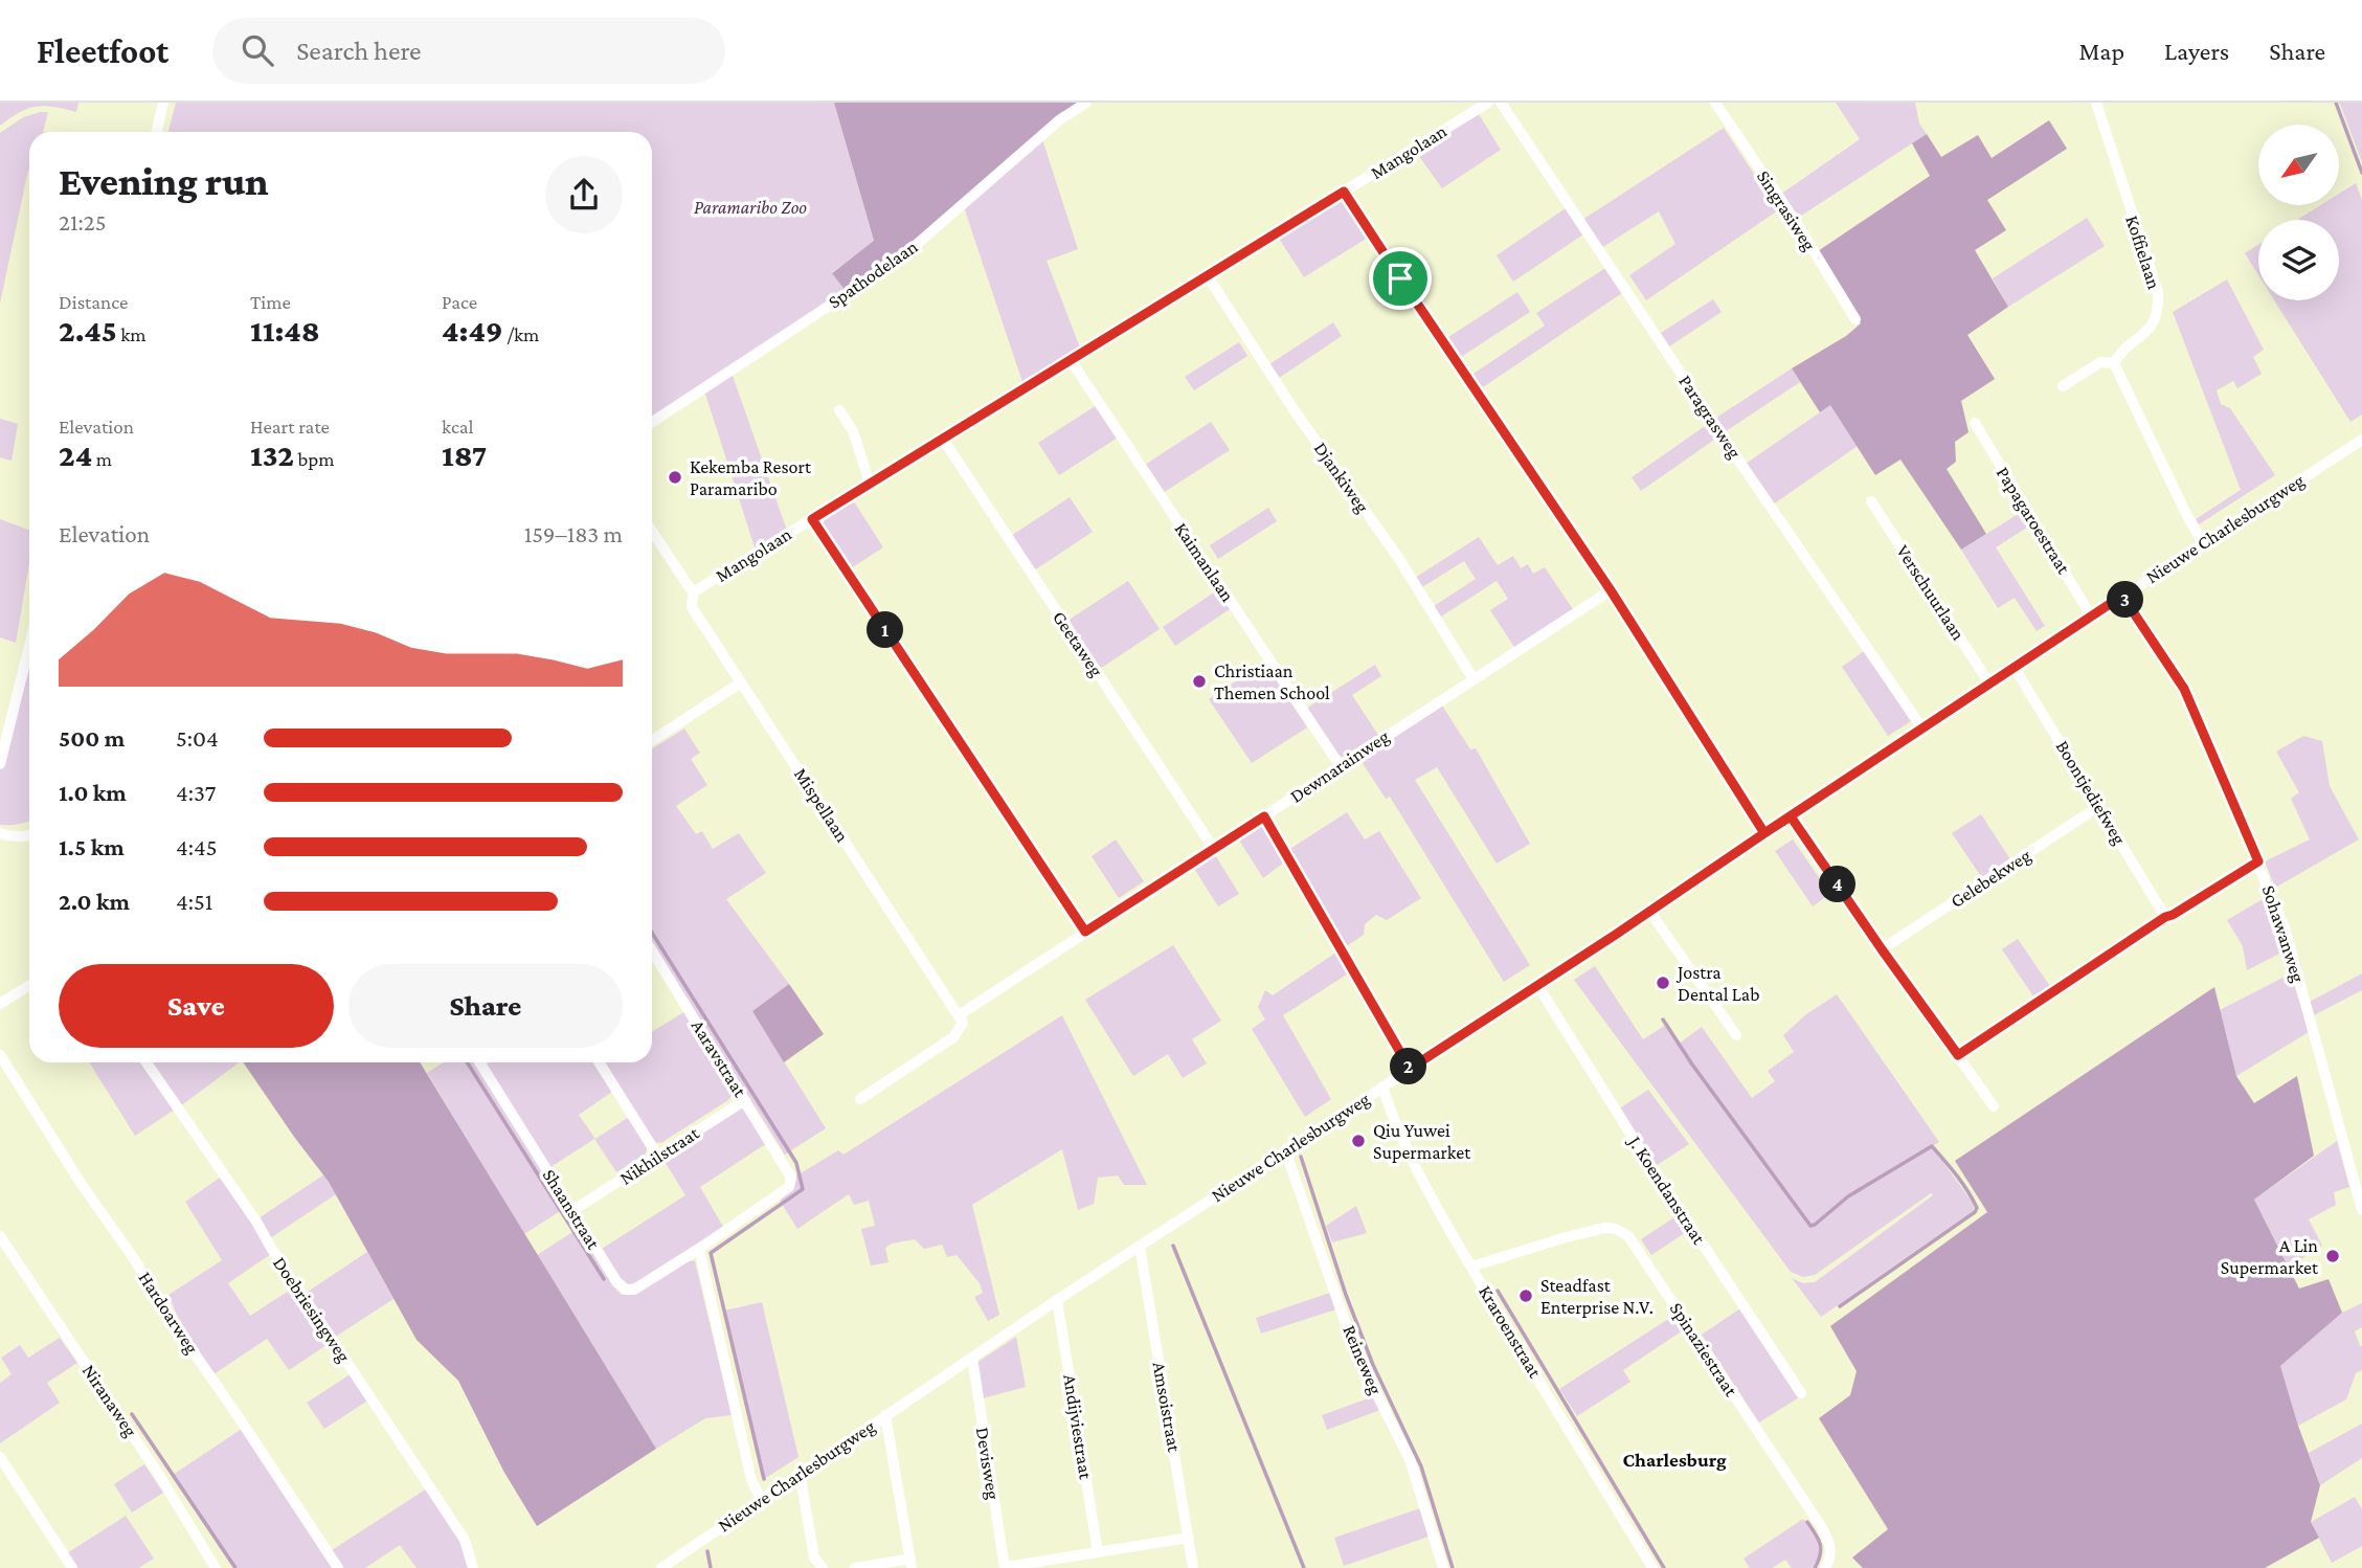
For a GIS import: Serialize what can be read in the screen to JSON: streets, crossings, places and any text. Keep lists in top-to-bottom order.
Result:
{
  "streets": {
    "street": [
      "Mangolaan",
      "Singrasiweg",
      "Koffielaan",
      "Spathodelaan",
      "Paragrasweg",
      "Djankiweg",
      "Papagaroestraat",
      "Nieuwe Charlesburgweg",
      "Kaimanlaan",
      "Verschuurlaan",
      "Geetaweg",
      "Dewnarainweg",
      "Boontjediefweg",
      "Mispellaan",
      "Gelebekweg",
      "Sohawanweg",
      "Aaravstraat",
      "Nikhilstraat",
      "J. Koendanstraat",
      "Shaanstraat",
      "Doebriesingweg",
      "Hardoarweg",
      "Kraroenstraat",
      "Spinaziestraat",
      "Reineweg",
      "Niranaweg",
      "Amsoistraat",
      "Andijviestraat",
      "Devisweg"
    ]
  },
  "crossings": [
    ["Mangolaan", "Djankiweg"],
    ["Mangolaan", "Kaimanlaan"],
    ["Mangolaan", "Geetaweg"],
    ["Mangolaan", "Mispellaan"],
    ["Paragrasweg", "Nieuwe Charlesburgweg"],
    ["Djankiweg", "Dewnarainweg"],
    ["Papagaroestraat", "Nieuwe Charlesburgweg"],
    ["Nieuwe Charlesburgweg", "Verschuurlaan"],
    ["Nieuwe Charlesburgweg", "Boontjediefweg"],
    ["Nieuwe Charlesburgweg", "Sohawanweg"],
    ["Nieuwe Charlesburgweg", "J. Koendanstraat"],
    ["Nieuwe Charlesburgweg", "Kraroenstraat"],
    ["Nieuwe Charlesburgweg", "Reineweg"],
    ["Nieuwe Charlesburgweg", "Amsoistraat"],
    ["Nieuwe Charlesburgweg", "Andijviestraat"],
    ["Nieuwe Charlesburgweg", "Devisweg"],
    ["Kaimanlaan", "Dewnarainweg"],
    ["Geetaweg", "Dewnarainweg"],
    ["Dewnarainweg", "Mispellaan"],
    ["Boontjediefweg", "Gelebekweg"],
    ["Aaravstraat", "Nikhilstraat"],
    ["Aaravstraat", "Shaanstraat"],
    ["Nikhilstraat", "Shaanstraat"],
    ["Kraroenstraat", "Spinaziestraat"]
  ],
  "districts": ["Charlesburg"],
  "parks": ["Paramaribo Zoo"],
  "places": [
    "Kekemba Resort Paramaribo",
    "Christiaan Themen School",
    "Jostra Dental Lab",
    "Qiu Yuwei Supermarket",
    "A Lin Supermarket",
    "Steadfast Enterprise N.V."
  ],
  "north": "bottom left",
  "page": {
    "header": "Fleetfoot",
    "search": "Search here",
    "nav": ["Map", "Layers", "Share"],
    "heading": ["Evening run", "21:25"],
    "stats": [
      ["Distance", "2.45 km"],
      ["Time", "11:48"],
      ["Pace", "4:49 /km"],
      ["Elevation", "24 m"],
      ["Heart rate", "132 bpm"],
      ["kcal", "187"]
    ],
    "chart": ["Elevation", "159–183 m"],
    "pins": [
      "3",
      "1",
      "4",
      "2"
    ],
    "list": [
      {
        "name": "500 m",
        "note": "5:04"
      },
      {
        "name": "1.0 km",
        "note": "4:37"
      },
      {
        "name": "1.5 km",
        "note": "4:45"
      },
      {
        "name": "2.0 km",
        "note": "4:51"
      }
    ],
    "buttons": ["Save", "Share"]
  }
}
